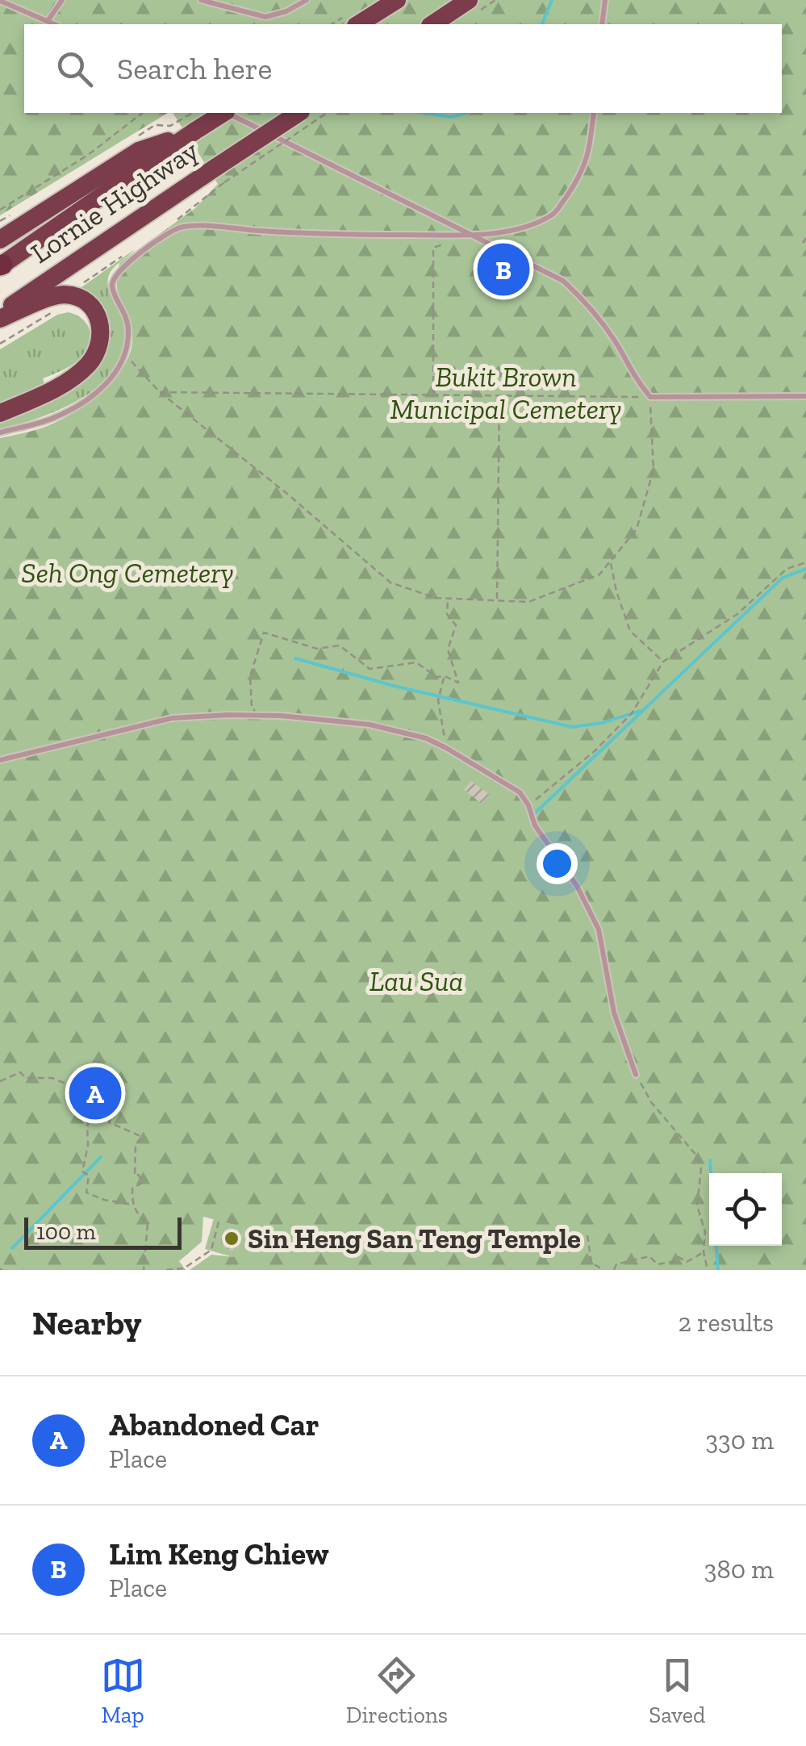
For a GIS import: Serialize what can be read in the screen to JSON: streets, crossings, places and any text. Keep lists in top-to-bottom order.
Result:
{
  "streets": {
    "highway": ["Lornie Highway"]
  },
  "parks": ["Bukit Brown Municipal Cemetery", "Seh Ong Cemetery", "Lau Sua"],
  "places": ["Sin Heng San Teng Temple"],
  "scale_bar": "100 m",
  "page": {
    "search": "Search here",
    "pins": ["B", "A"],
    "scale": "100 m",
    "heading": ["Nearby", "2 results"],
    "list": [
      {
        "mark": "A",
        "name": "Abandoned Car",
        "note": "Place",
        "value": "330 m"
      },
      {
        "mark": "B",
        "name": "Lim Keng Chiew",
        "note": "Place",
        "value": "380 m"
      }
    ],
    "nav": ["Map", "Directions", "Saved"]
  }
}
